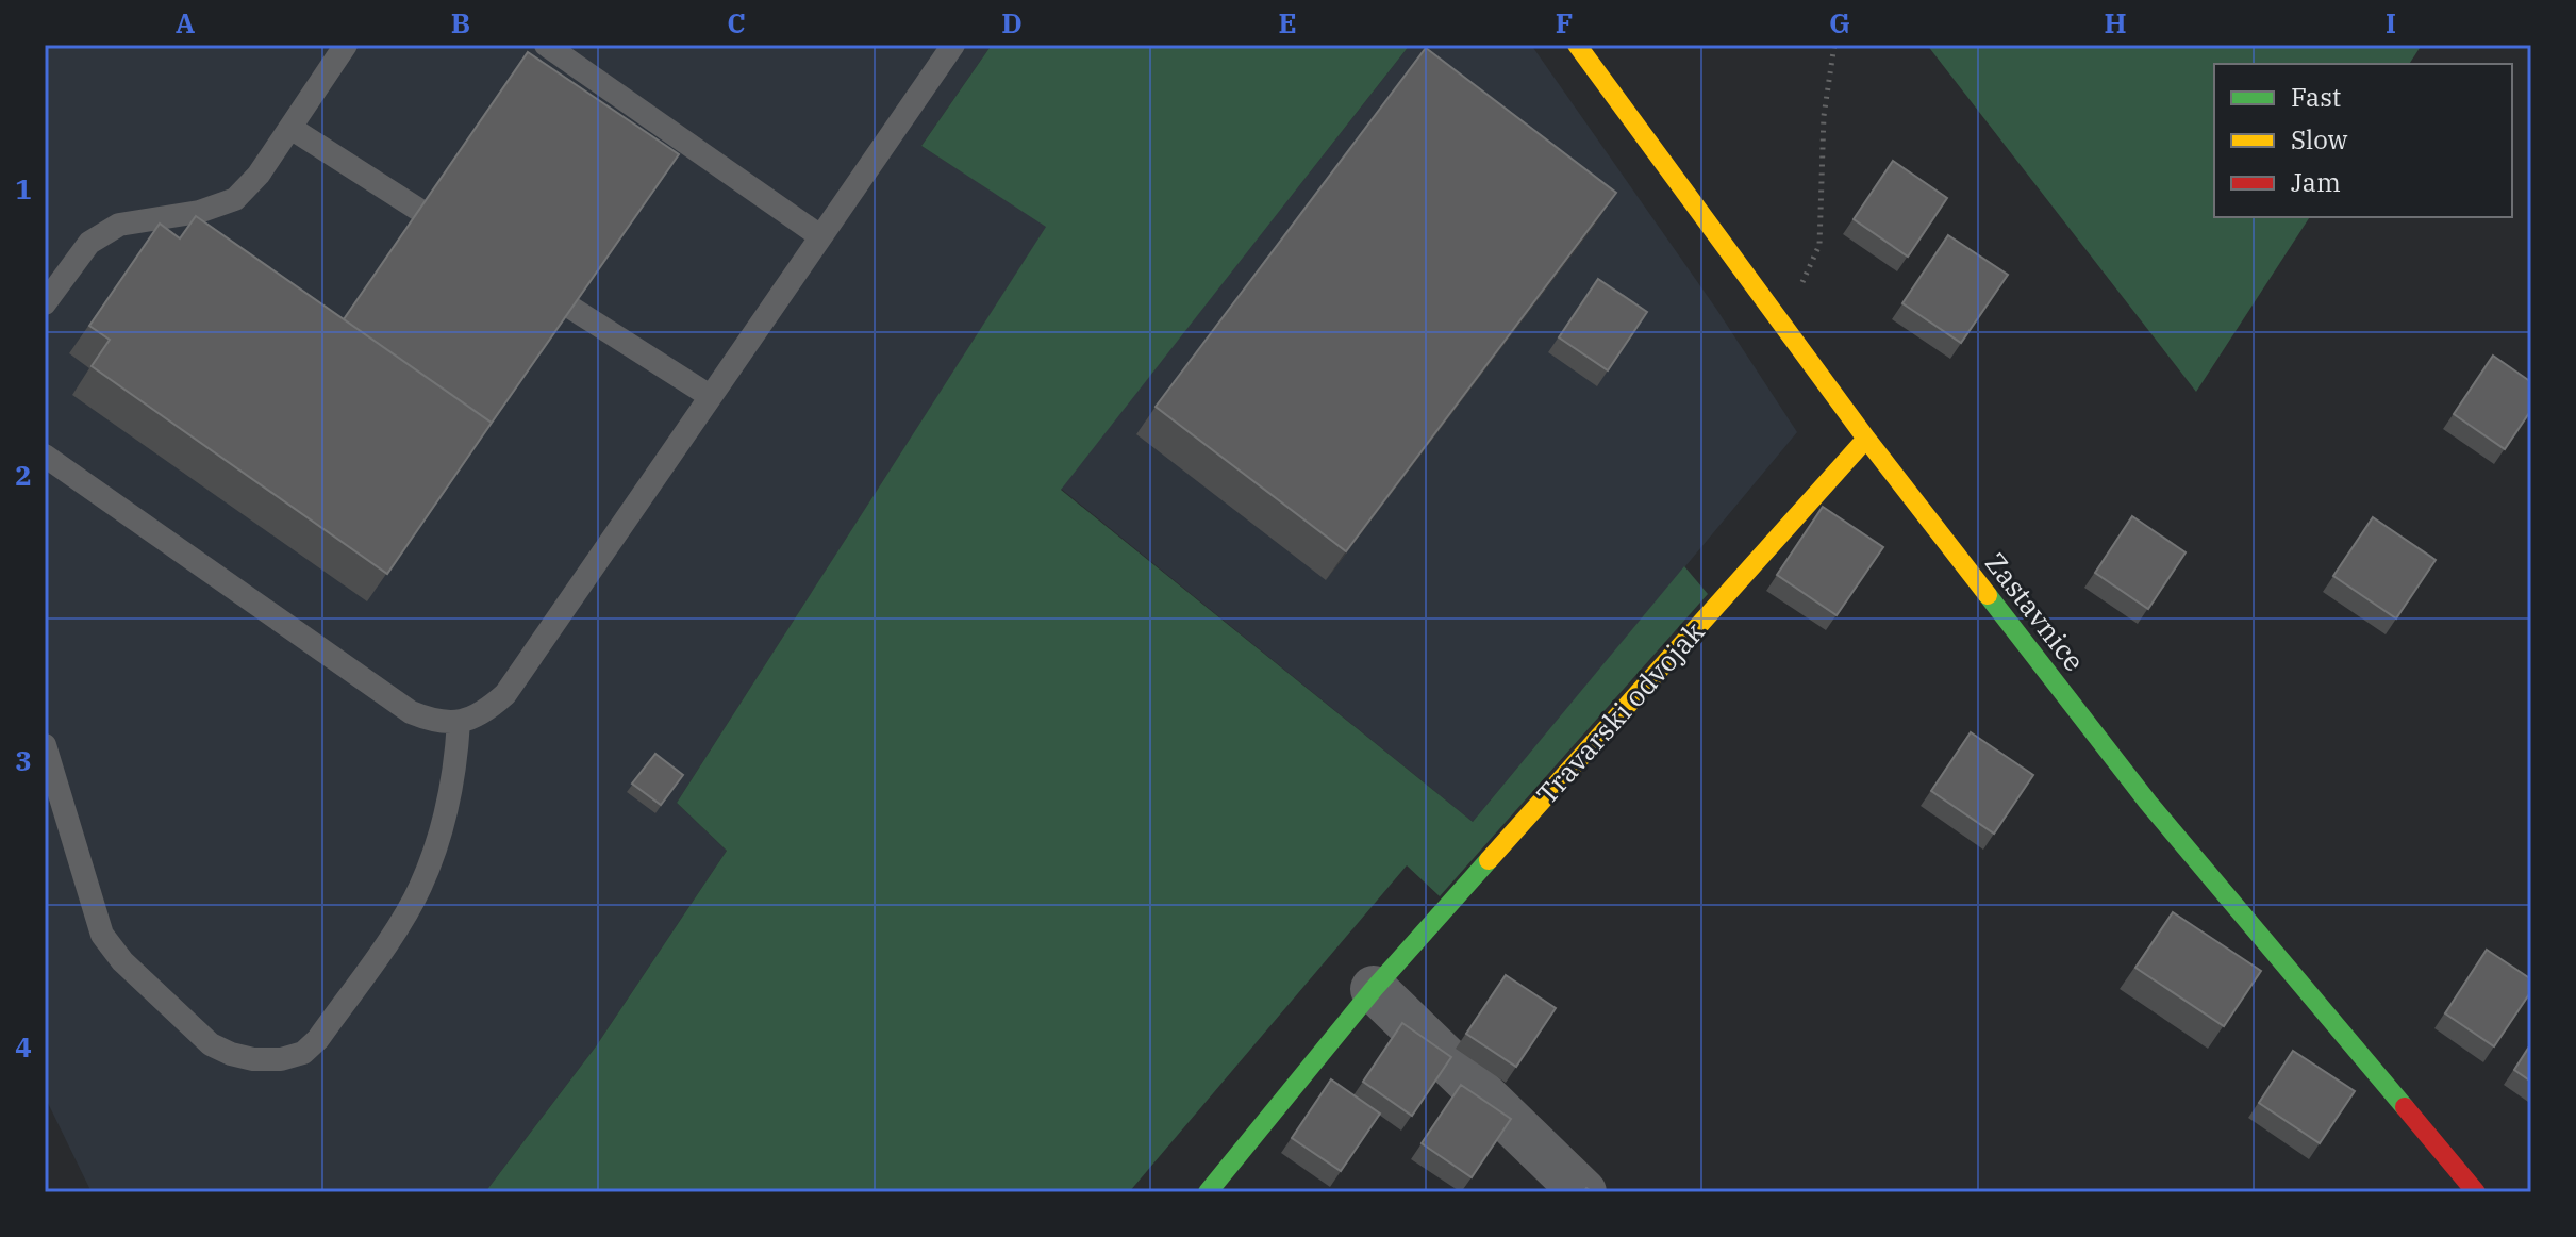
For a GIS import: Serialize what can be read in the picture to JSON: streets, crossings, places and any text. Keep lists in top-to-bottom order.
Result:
{
  "streets": {
    "street": ["Zastavnice", "Travarski odvojak"]
  },
  "crossings": [
    ["Zastavnice", "Travarski odvojak"]
  ],
  "legend": ["Fast", "Slow", "Jam"],
  "grid": {
    "columns": [
      "A",
      "B",
      "C",
      "D",
      "E",
      "F",
      "G",
      "H",
      "I"
    ],
    "rows": [
      "1",
      "2",
      "3",
      "4"
    ]
  }
}
